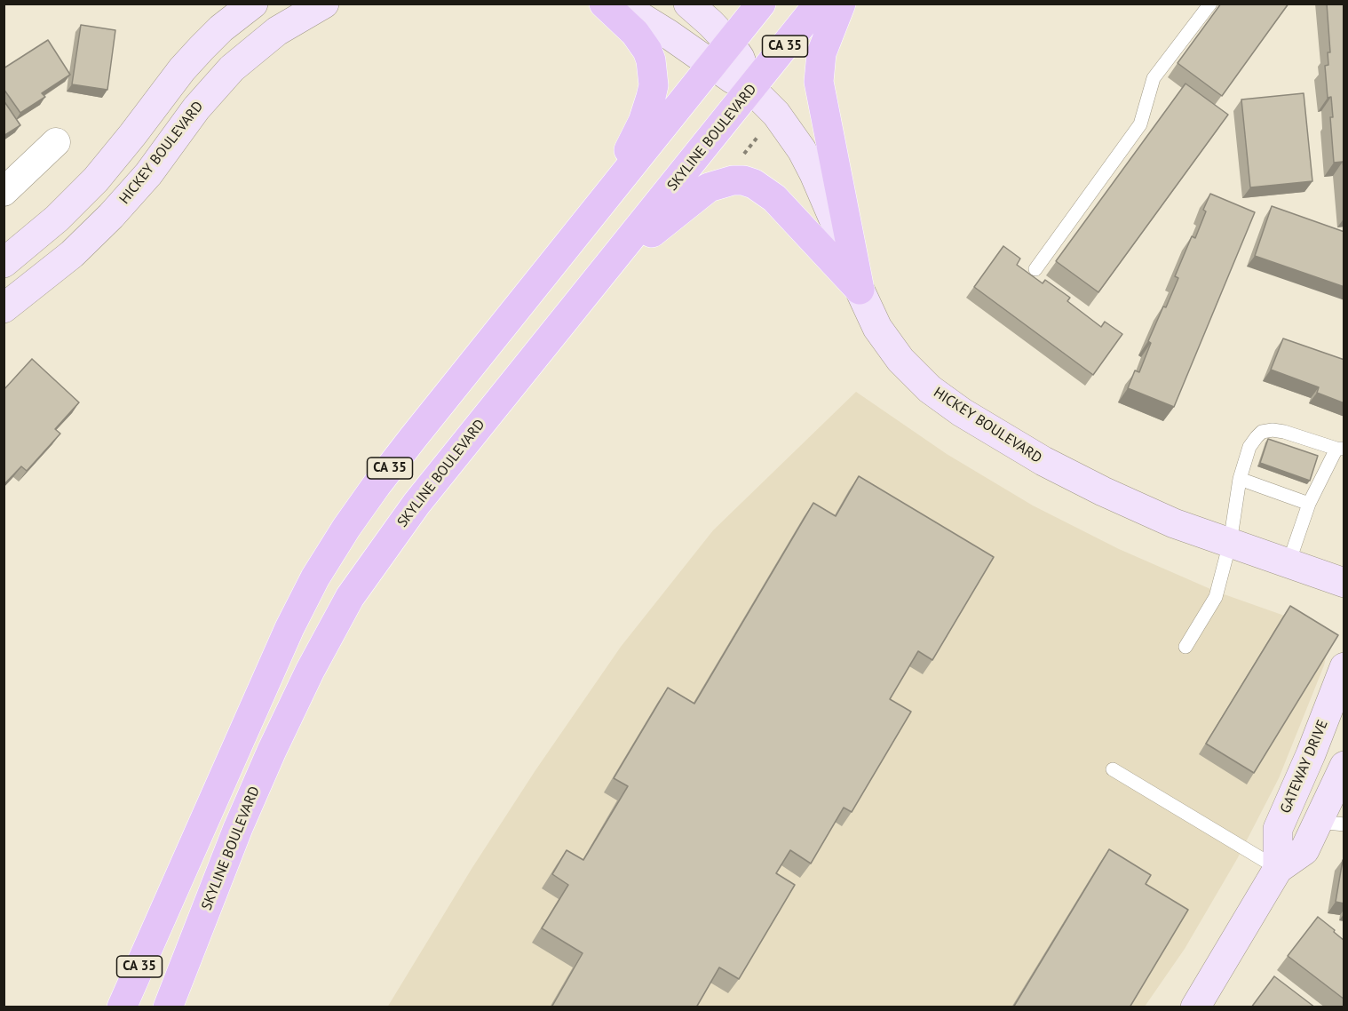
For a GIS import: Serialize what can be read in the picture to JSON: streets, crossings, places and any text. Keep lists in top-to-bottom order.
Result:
{
  "streets": {
    "main road": [
      "CA 35",
      "SKYLINE BOULEVARD",
      "HICKEY BOULEVARD",
      "GATEWAY DRIVE"
    ]
  },
  "crossings": [
    ["CA 35", "HICKEY BOULEVARD"],
    ["SKYLINE BOULEVARD", "HICKEY BOULEVARD"]
  ]
}
